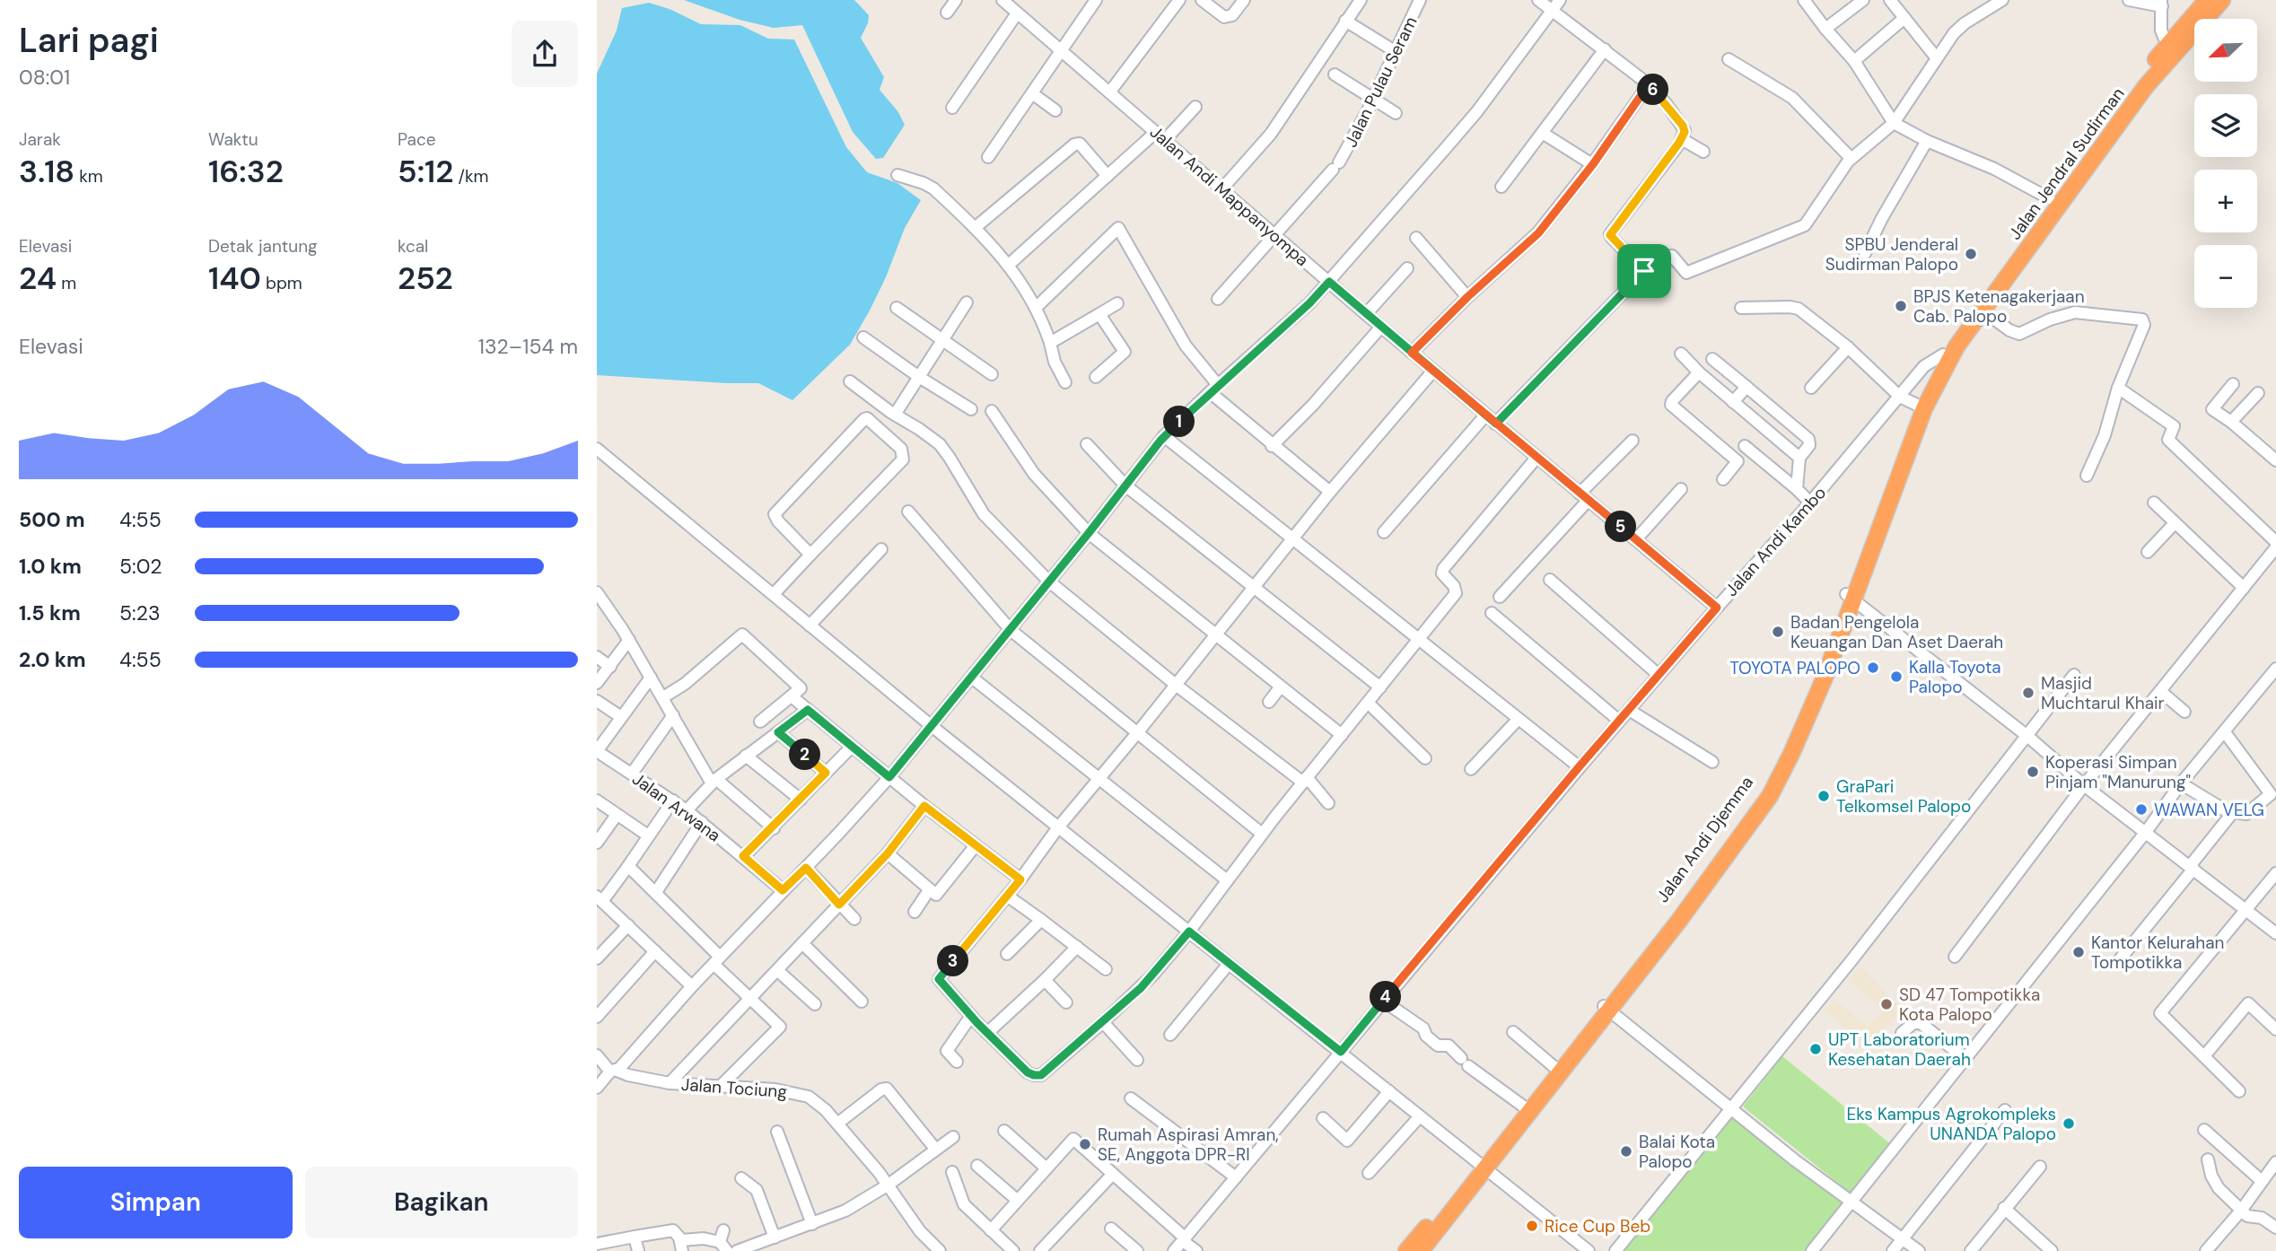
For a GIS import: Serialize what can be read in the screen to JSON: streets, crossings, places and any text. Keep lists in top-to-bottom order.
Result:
{
  "streets": {
    "highway": ["Jalan Jendral Sudirman", "Jalan Andi Djemma"],
    "street": [
      "Jalan Pulau Seram",
      "Jalan Andi Mappanyompa",
      "Jalan Andi Kambo",
      "Jalan Arwana",
      "Jalan Tociung"
    ]
  },
  "crossings": [
    ["Jalan Pulau Seram", "Jalan Andi Mappanyompa"],
    ["Jalan Jendral Sudirman", "Jalan Andi Kambo"],
    ["Jalan Jendral Sudirman", "Jalan Andi Djemma"],
    ["Jalan Andi Mappanyompa", "Jalan Andi Kambo"],
    ["Jalan Andi Kambo", "Jalan Andi Djemma"]
  ],
  "places": [
    "SPBU Jenderal Sudirman Palopo",
    "BPJS Ketenagakerjaan Cab. Palopo",
    "Badan Pengelola Keuangan Dan Aset Daerah",
    "TOYOTA PALOPO",
    "Kalla Toyota Palopo",
    "Masjid Muchtarul Khair",
    "Koperasi Simpan Pinjam \"Manurung\"",
    "GraPari Telkomsel Palopo",
    "WAWAN VELG",
    "Kantor Kelurahan Tompotikka",
    "SD 47 Tompotikka Kota Palopo",
    "UPT Laboratorium Kesehatan Daerah",
    "Eks Kampus Agrokompleks UNANDA Palopo",
    "Rumah Aspirasi Amran, SE, Anggota DPR-RI",
    "Balai Kota Palopo",
    "Rice Cup Beb"
  ],
  "north": "bottom left",
  "page": {
    "heading": ["Lari pagi", "08:01"],
    "map_buttons": ["+", "−"],
    "pins": [
      "6",
      "1",
      "5",
      "2",
      "3",
      "4"
    ],
    "stats": [
      ["Jarak", "3.18 km"],
      ["Waktu", "16:32"],
      ["Pace", "5:12 /km"],
      ["Elevasi", "24 m"],
      ["Detak jantung", "140 bpm"],
      ["kcal", "252"]
    ],
    "chart": ["Elevasi", "132–154 m"],
    "list": [
      {
        "name": "500 m",
        "note": "4:55"
      },
      {
        "name": "1.0 km",
        "note": "5:02"
      },
      {
        "name": "1.5 km",
        "note": "5:23"
      },
      {
        "name": "2.0 km",
        "note": "4:55"
      }
    ],
    "buttons": ["Simpan", "Bagikan"]
  }
}
